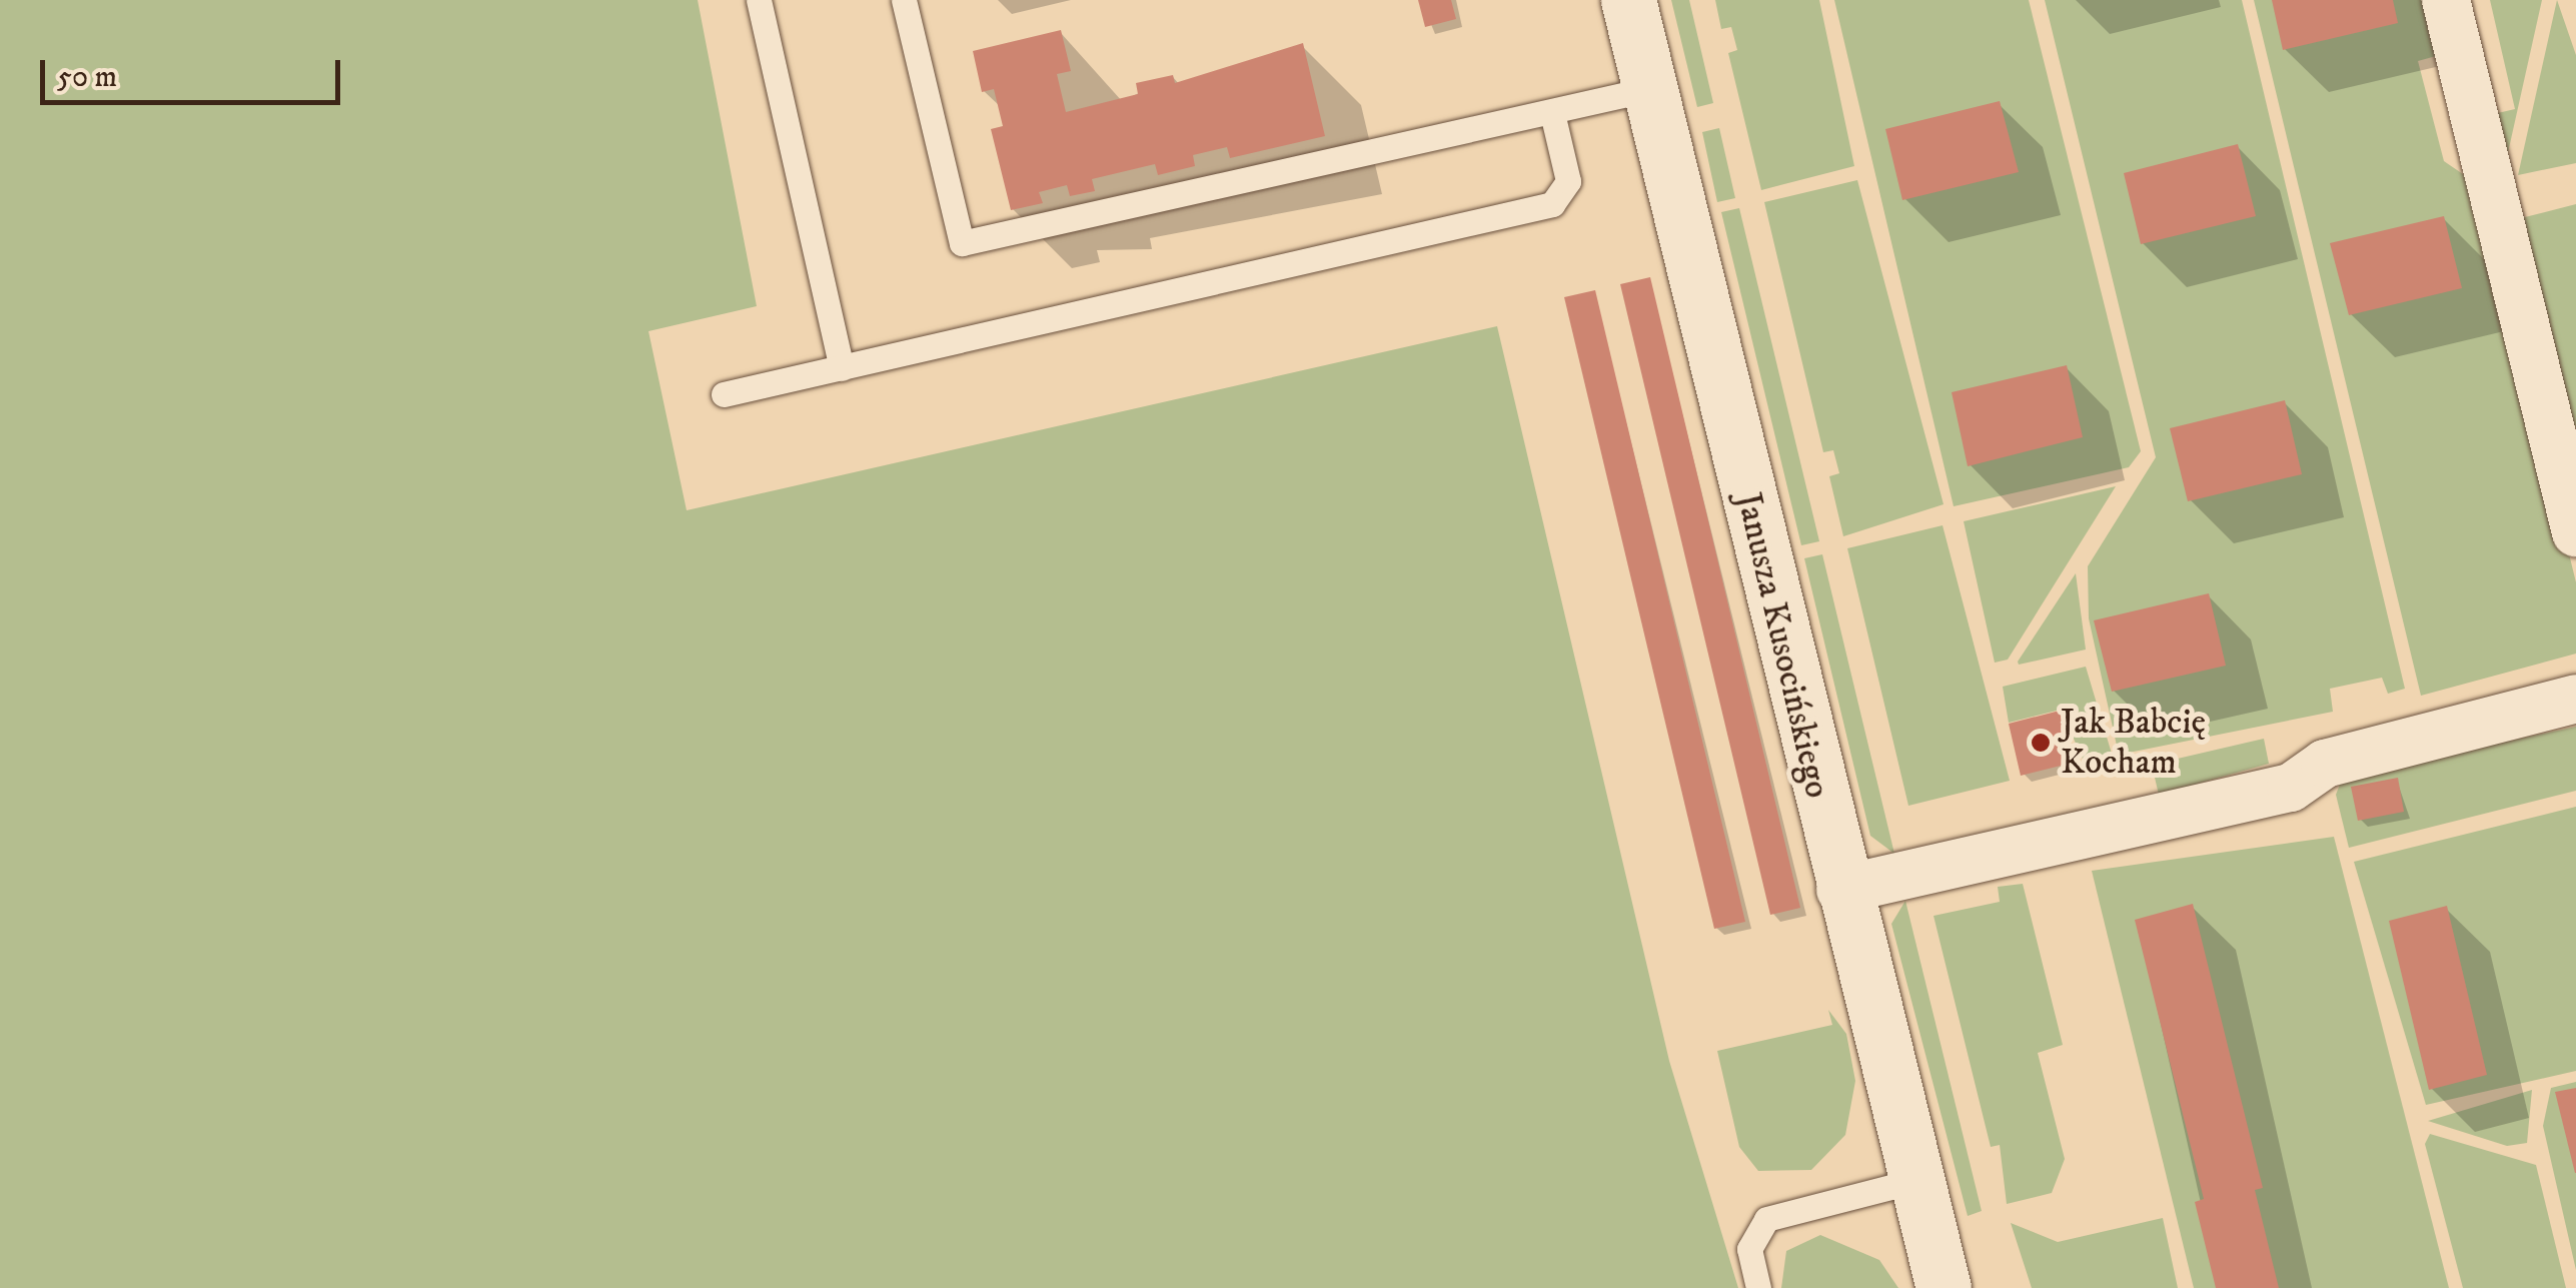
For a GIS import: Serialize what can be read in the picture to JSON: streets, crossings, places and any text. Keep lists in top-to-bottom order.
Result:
{
  "streets": {
    "street": ["Janusza Kusocińskiego"]
  },
  "places": ["Jak Babcię Kocham"],
  "scale_bar": "50 m"
}
